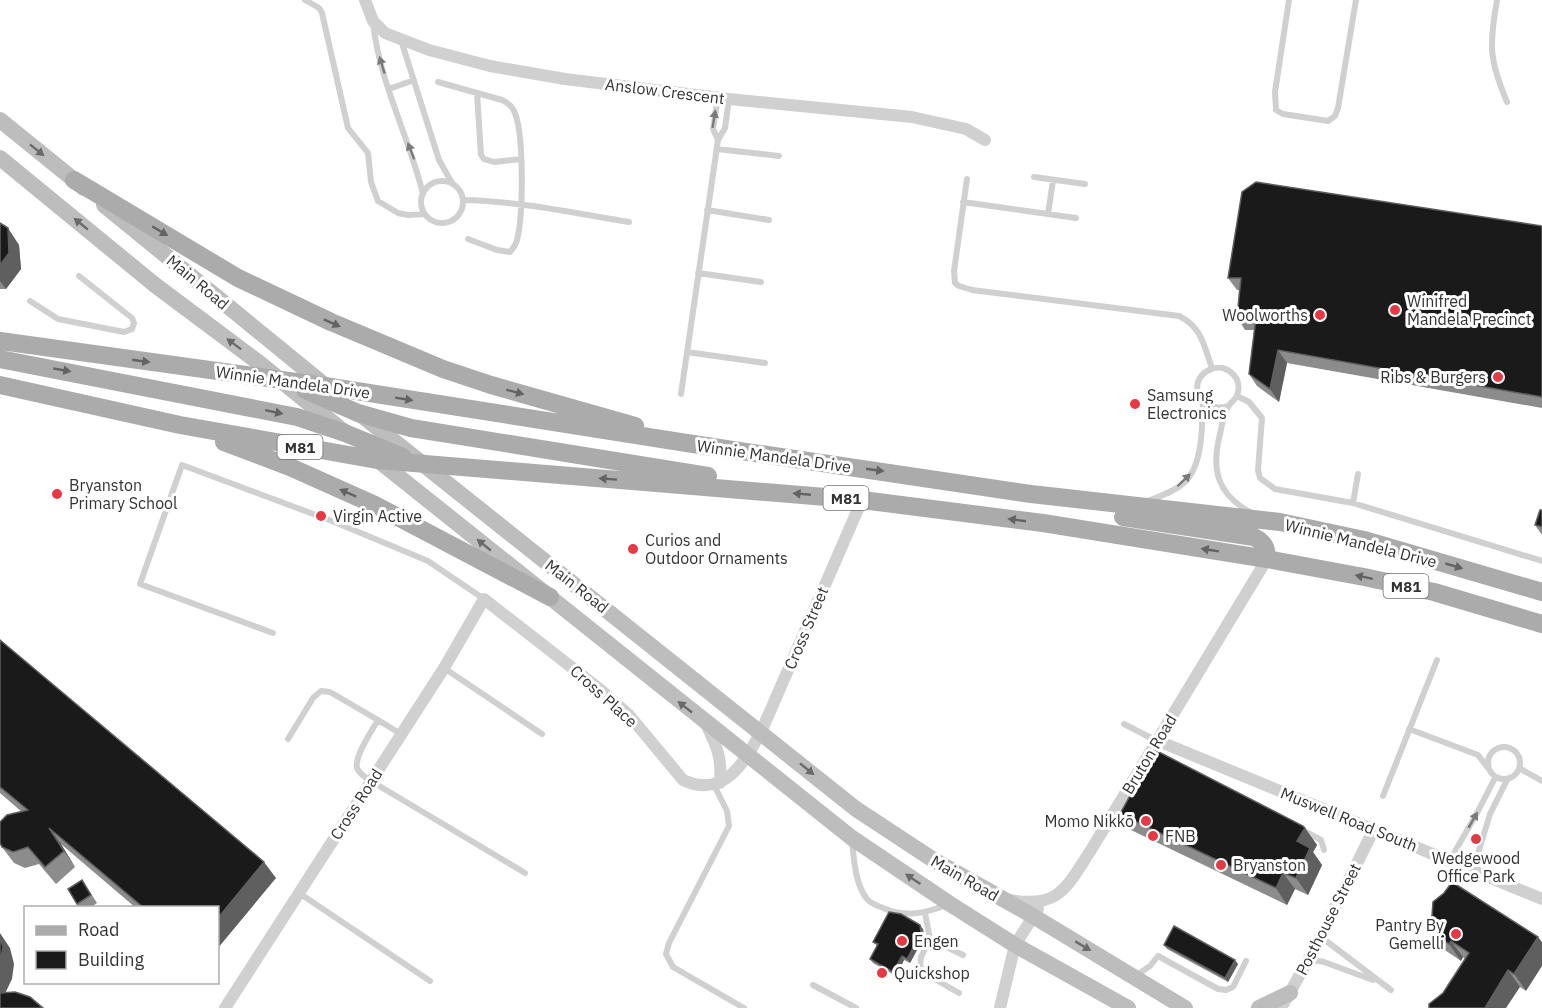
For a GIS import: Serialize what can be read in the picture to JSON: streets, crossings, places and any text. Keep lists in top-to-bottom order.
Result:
{
  "streets": {
    "main road": ["Main Road", "Winnie Mandela Drive", "M81"],
    "street": [
      "Anslow Crescent",
      "Cross Street",
      "Cross Place",
      "Bruton Road",
      "Cross Road",
      "Muswell Road South",
      "Posthouse Street"
    ]
  },
  "crossings": [
    ["Main Road", "Winnie Mandela Drive"],
    ["Main Road", "Cross Street"],
    ["Main Road", "Bruton Road"],
    ["Winnie Mandela Drive", "Cross Street"],
    ["Winnie Mandela Drive", "Bruton Road"],
    ["Cross Place", "Cross Road"],
    ["Bruton Road", "Muswell Road South"],
    ["Muswell Road South", "Posthouse Street"]
  ],
  "places": [
    "Winifred Mandela Precinct",
    "Woolworths",
    "Ribs & Burgers",
    "Samsung Electronics",
    "Bryanston Primary School",
    "Virgin Active",
    "Curios and Outdoor Ornaments",
    "Momo Nikkō",
    "FNB",
    "Wedgewood Office Park",
    "Bryanston",
    "Pantry By Gemelli",
    "Engen",
    "Quickshop"
  ],
  "legend": ["Road", "Building"]
}
